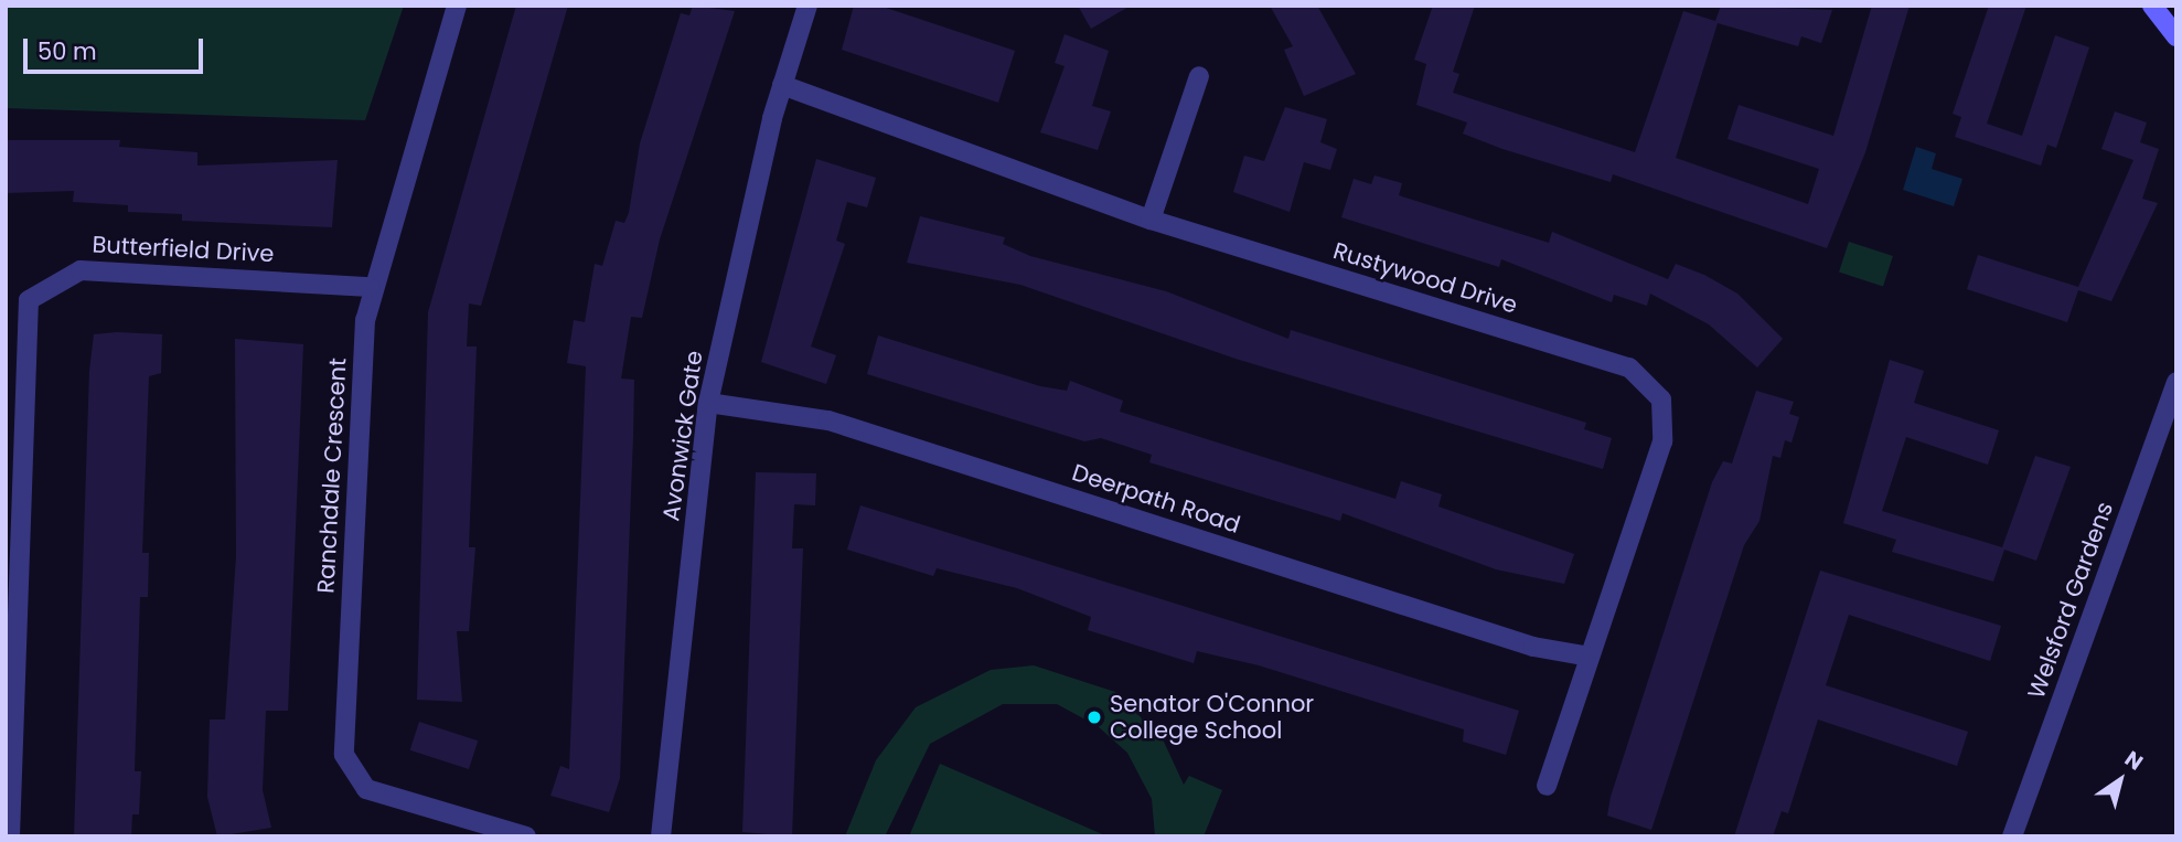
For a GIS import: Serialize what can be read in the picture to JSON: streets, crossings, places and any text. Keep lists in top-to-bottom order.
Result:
{
  "streets": {
    "street": [
      "Butterfield Drive",
      "Rustywood Drive",
      "Avonwick Gate",
      "Ranchdale Crescent",
      "Deerpath Road",
      "Welsford Gardens"
    ]
  },
  "crossings": [
    ["Butterfield Drive", "Ranchdale Crescent"],
    ["Rustywood Drive", "Avonwick Gate"],
    ["Rustywood Drive", "Deerpath Road"],
    ["Avonwick Gate", "Deerpath Road"]
  ],
  "places": ["Senator O'Connor College School"],
  "scale_bar": "50 m",
  "north": "top right"
}
